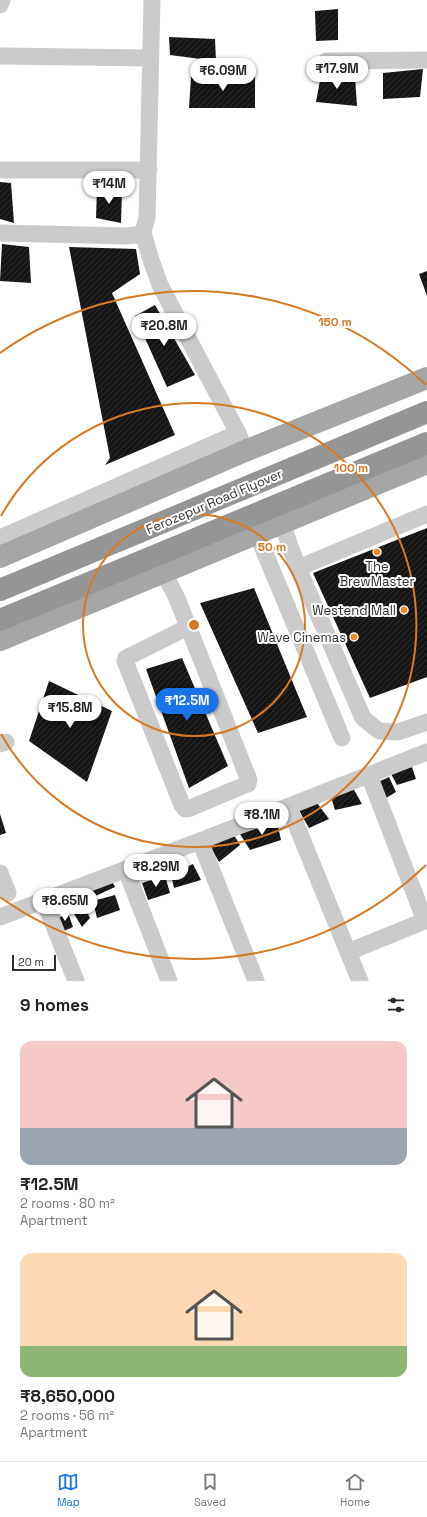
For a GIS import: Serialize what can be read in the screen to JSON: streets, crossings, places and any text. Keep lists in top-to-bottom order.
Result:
{
  "streets": {
    "highway": ["Ferozepur Road Flyover"]
  },
  "places": ["The BrewMaster", "Westend Mall", "Wave Cinemas"],
  "scale_bar": "20 m",
  "page": {
    "price": [
      "₹17.9M",
      "₹6.09M",
      "₹14M",
      "₹20.8M",
      "₹12.5M",
      "₹15.8M",
      "₹8.1M",
      "₹8.29M",
      "₹8.65M"
    ],
    "scale": "20 m",
    "heading": "9 homes",
    "list": [
      {
        "name": "₹12.5M",
        "note": "2 rooms · 80 m² · Apartment"
      },
      {
        "name": "₹8,650,000",
        "note": "2 rooms · 56 m² · Apartment"
      }
    ],
    "tabs": ["Map", "Saved", "Home"]
  },
  "rings": ["150 m", "100 m", "50 m"]
}
